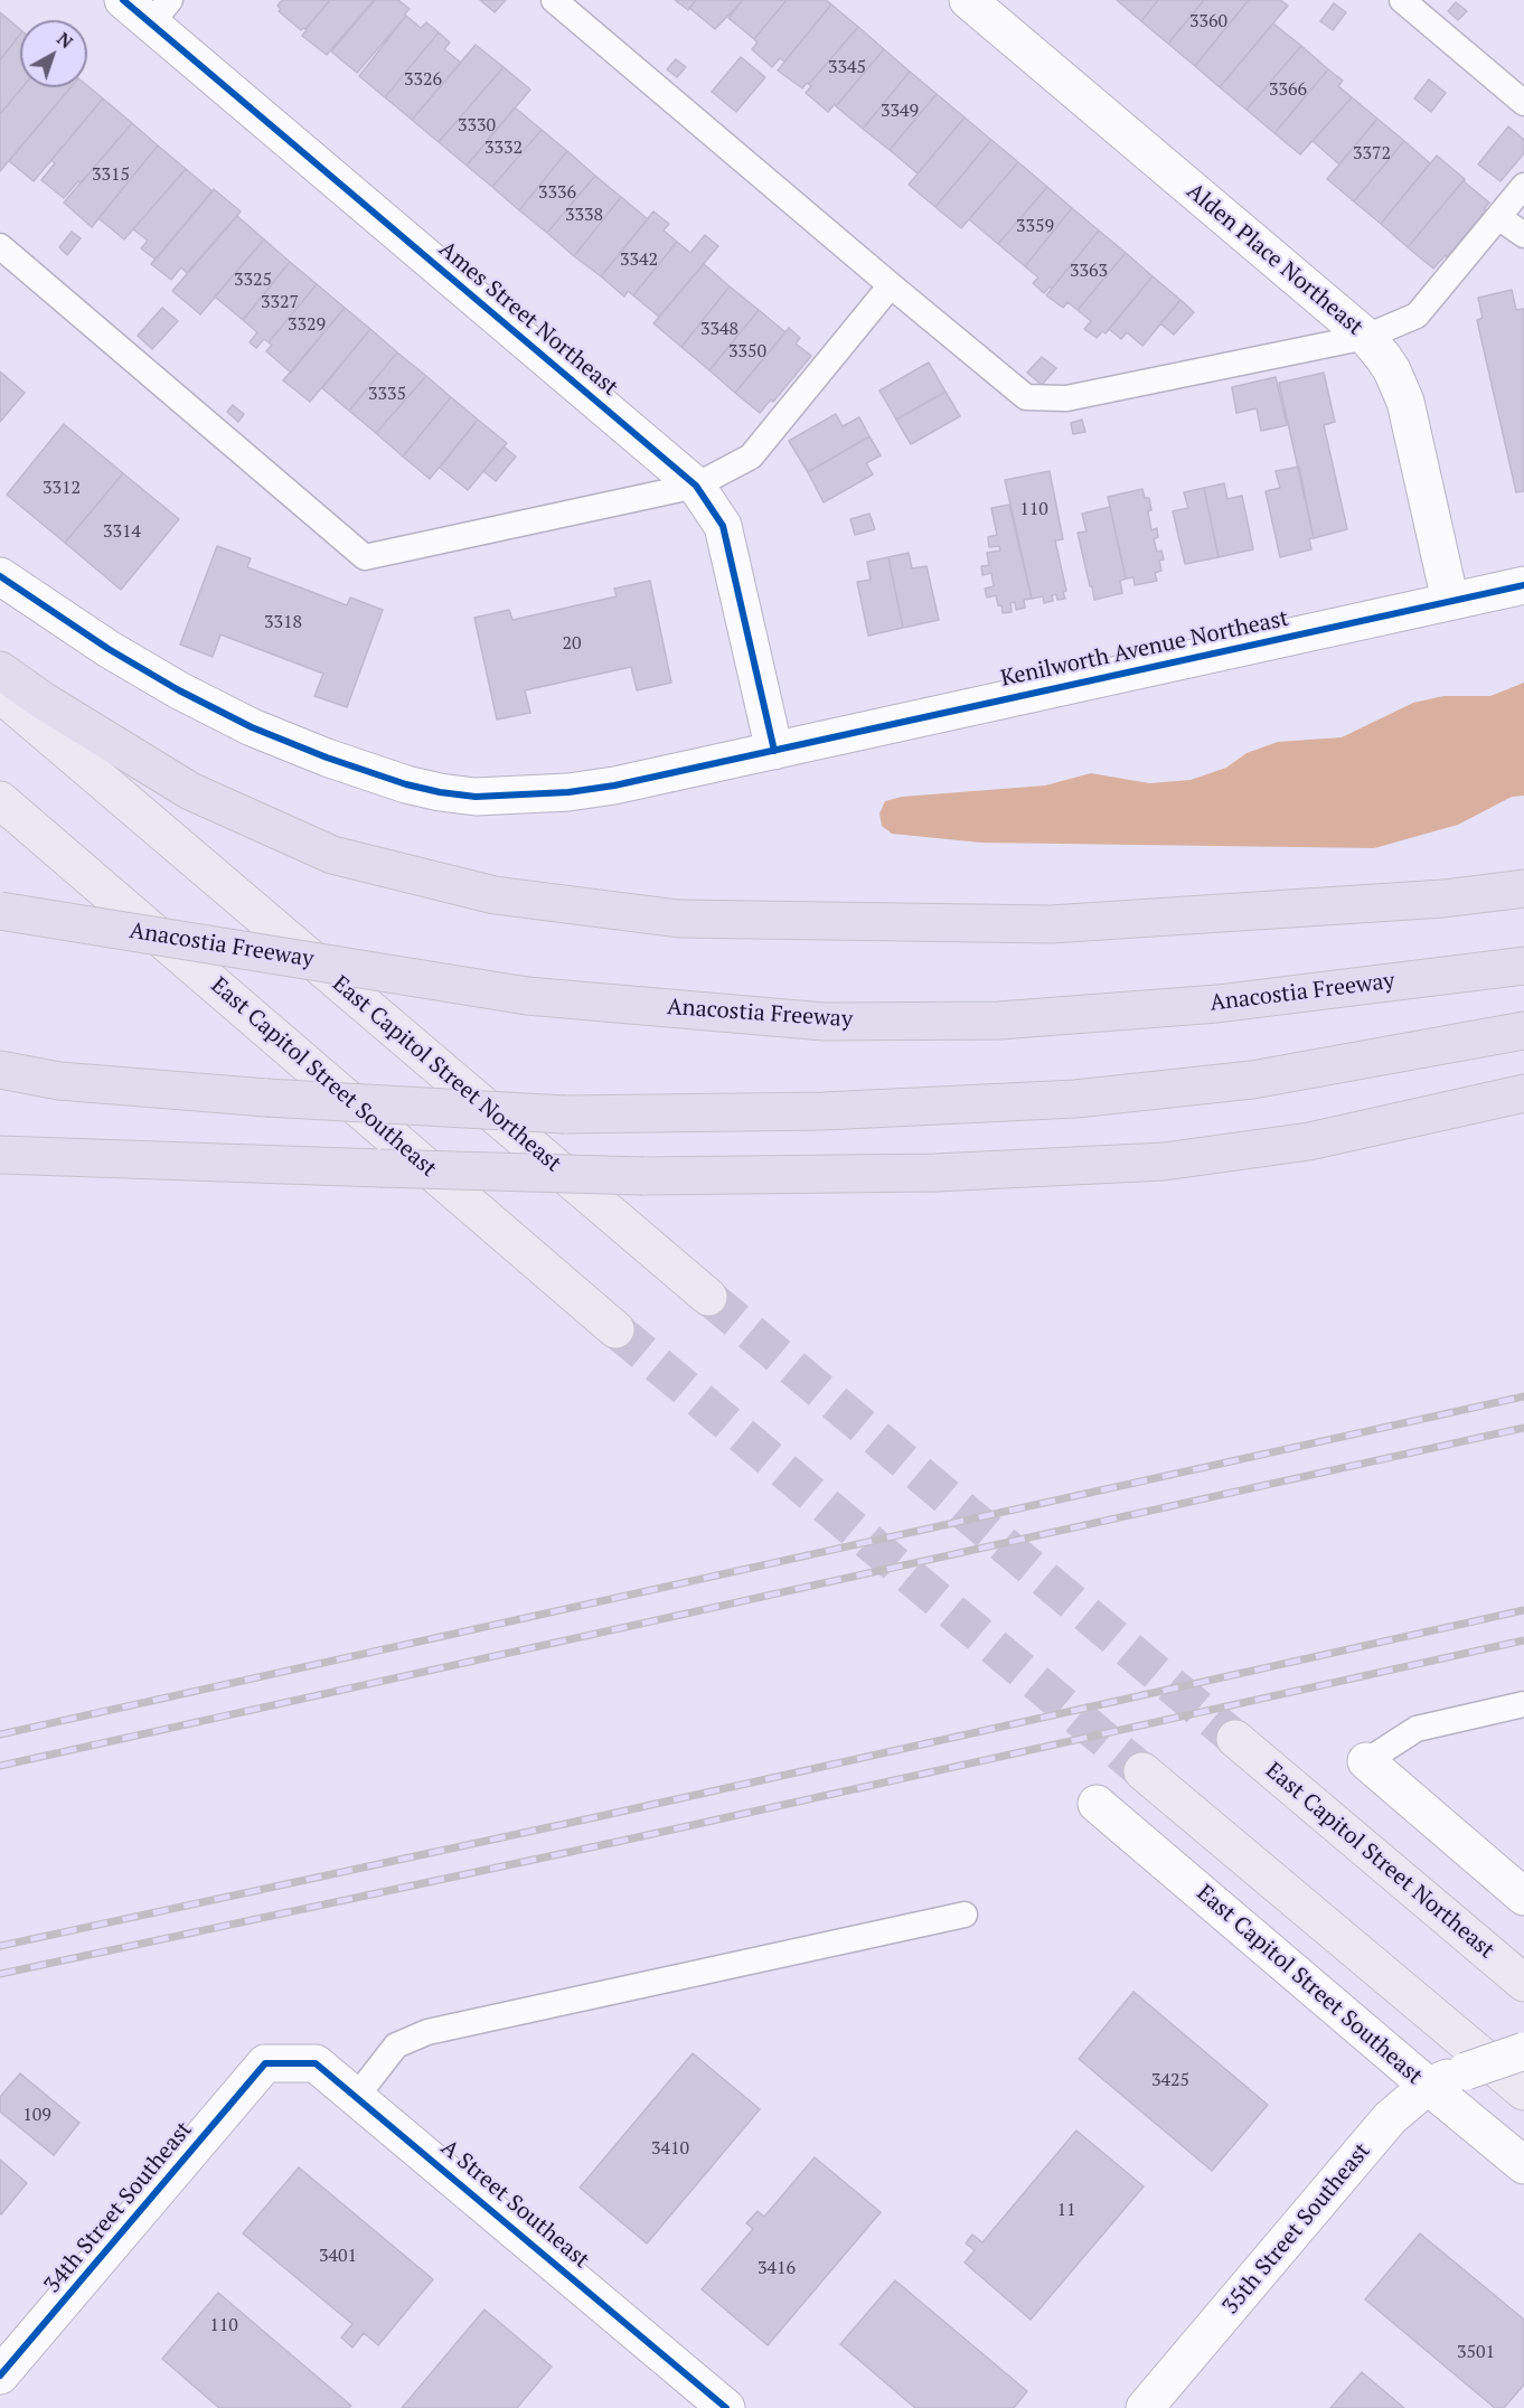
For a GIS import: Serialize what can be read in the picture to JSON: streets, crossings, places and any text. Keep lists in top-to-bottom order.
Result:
{
  "streets": {
    "highway": ["Anacostia Freeway"],
    "main road": ["East Capitol Street Northeast", "East Capitol Street Southeast"],
    "street": [
      "Alden Place Northeast",
      "Ames Street Northeast",
      "Kenilworth Avenue Northeast",
      "A Street Southeast",
      "34th Street Southeast",
      "35th Street Southeast"
    ]
  },
  "crossings": [
    ["Alden Place Northeast", "Kenilworth Avenue Northeast"],
    ["Ames Street Northeast", "Kenilworth Avenue Northeast"],
    ["East Capitol Street Southeast", "35th Street Southeast"],
    ["A Street Southeast", "34th Street Southeast"]
  ],
  "house_numbers": [
    "3360",
    "3345",
    "3326",
    "3366",
    "3349",
    "3330",
    "3332",
    "3372",
    "3315",
    "3336",
    "3338",
    "3359",
    "3342",
    "3363",
    "3325",
    "3327",
    "3329",
    "3348",
    "3350",
    "3335",
    "3312",
    "110",
    "3314",
    "3318",
    "20",
    "3425",
    "109",
    "3410",
    "11",
    "3401",
    "3416",
    "110",
    "3501"
  ],
  "north": "top right"
}
